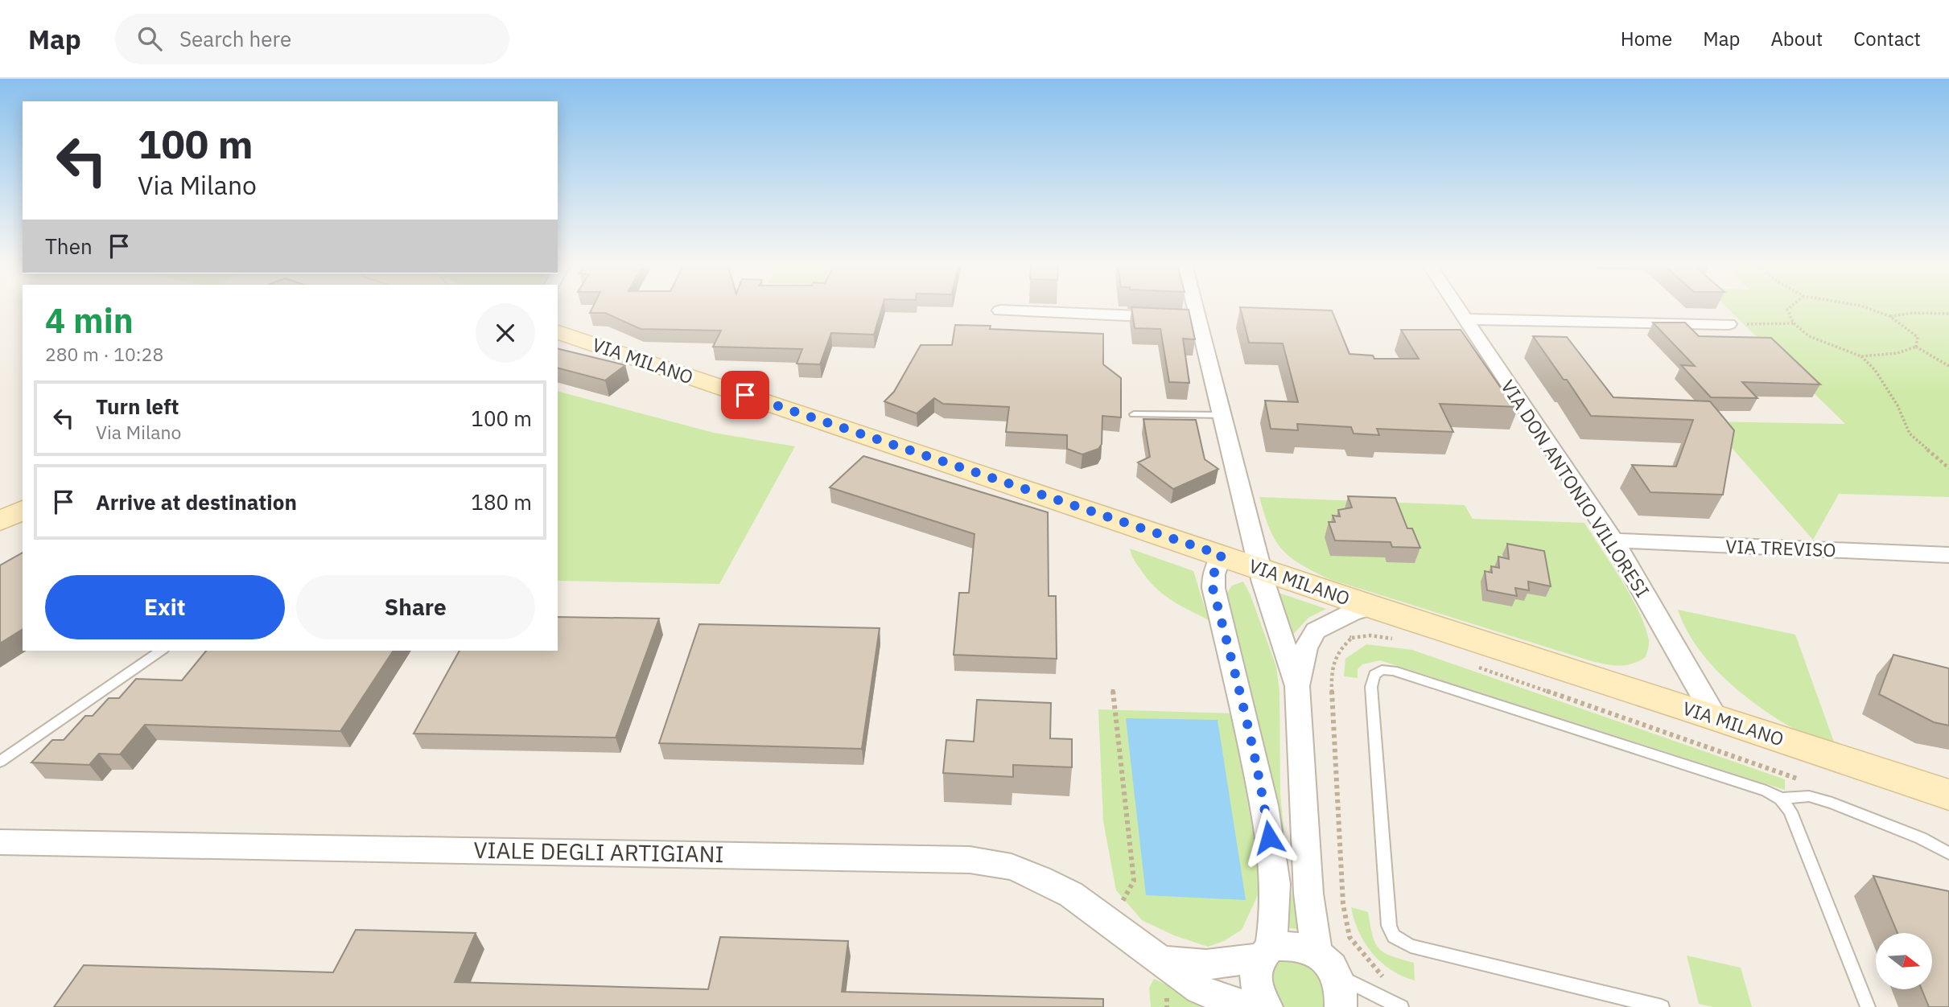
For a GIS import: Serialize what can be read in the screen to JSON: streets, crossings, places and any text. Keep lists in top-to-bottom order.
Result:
{
  "streets": {
    "main road": ["VIA MILANO"],
    "street": ["VIA DON ANTONIO VILLORESI", "VIA TREVISO", "VIALE DEGLI ARTIGIANI"]
  },
  "crossings": [
    ["VIA MILANO", "VIA DON ANTONIO VILLORESI"],
    ["VIA DON ANTONIO VILLORESI", "VIA TREVISO"]
  ],
  "north": "right",
  "page": {
    "header": "Map",
    "search": "Search here",
    "nav": [
      "Home",
      "Map",
      "About",
      "Contact"
    ],
    "turn": ["100 m", "Via Milano"],
    "then": "Then",
    "heading": ["4 min", "280 m · 10:28"],
    "list": [
      {
        "name": "Turn left",
        "note": "Via Milano",
        "value": "100 m"
      },
      {
        "name": "Arrive at destination",
        "value": "180 m"
      }
    ],
    "buttons": ["Exit", "Share"]
  }
}
